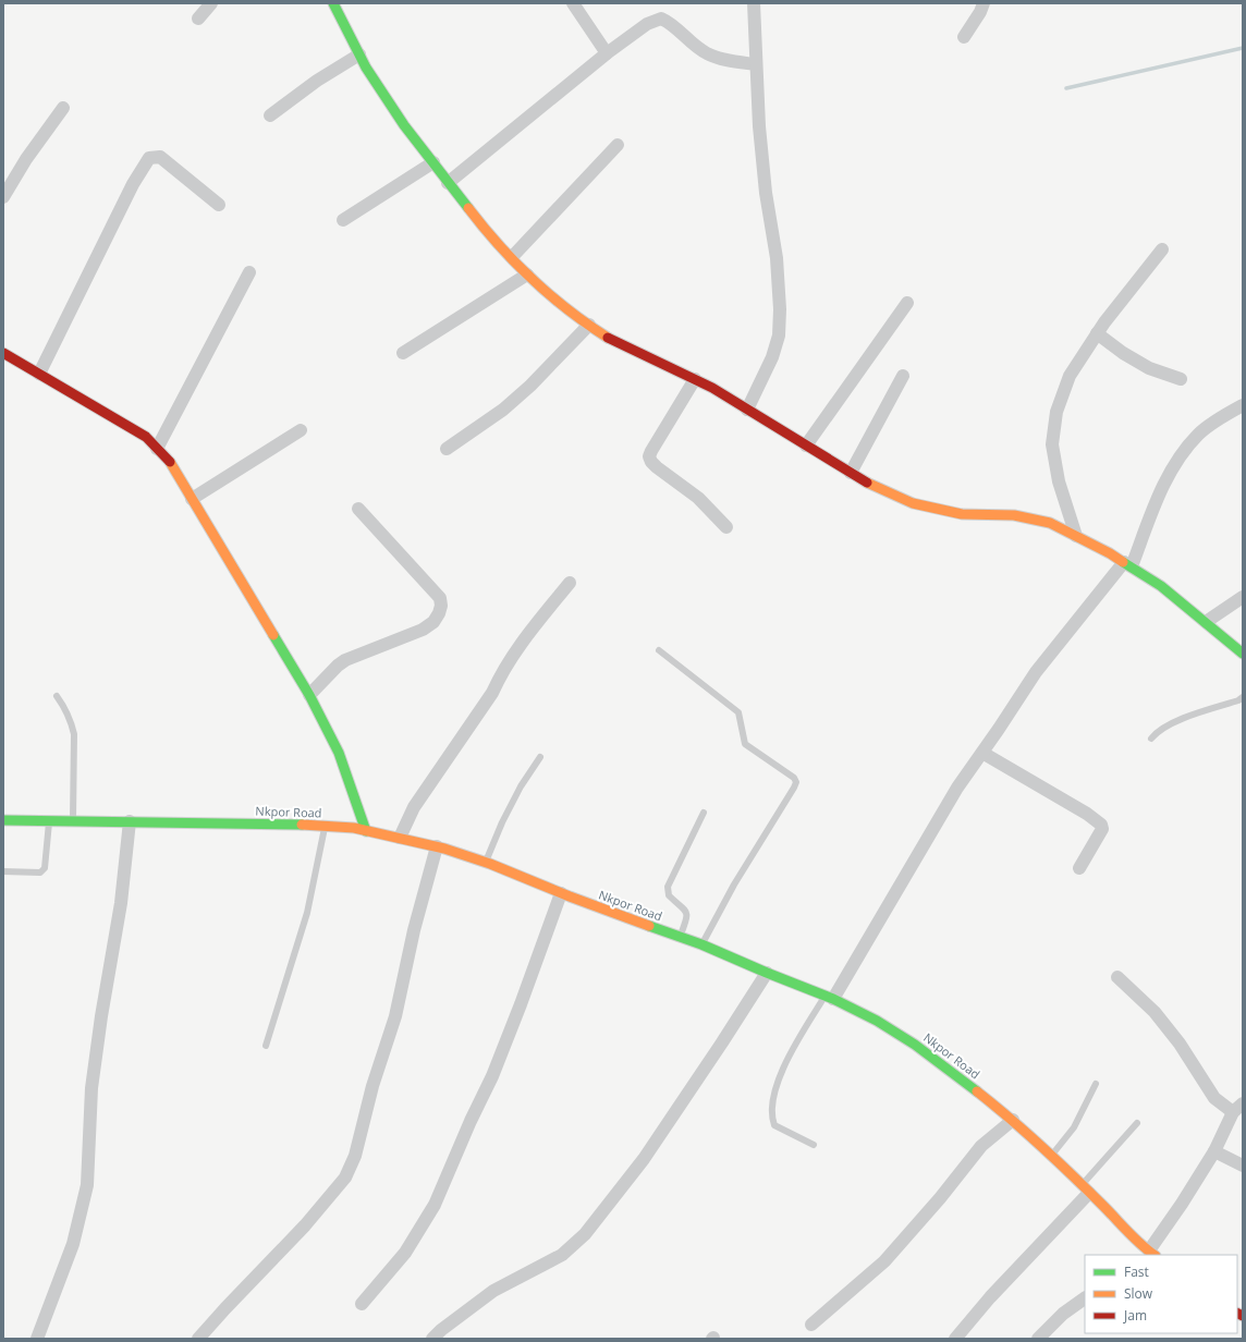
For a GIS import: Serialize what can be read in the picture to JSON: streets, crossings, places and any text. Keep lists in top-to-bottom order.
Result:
{
  "streets": {
    "street": ["Nkpor Road"]
  },
  "legend": ["Fast", "Slow", "Jam"]
}
